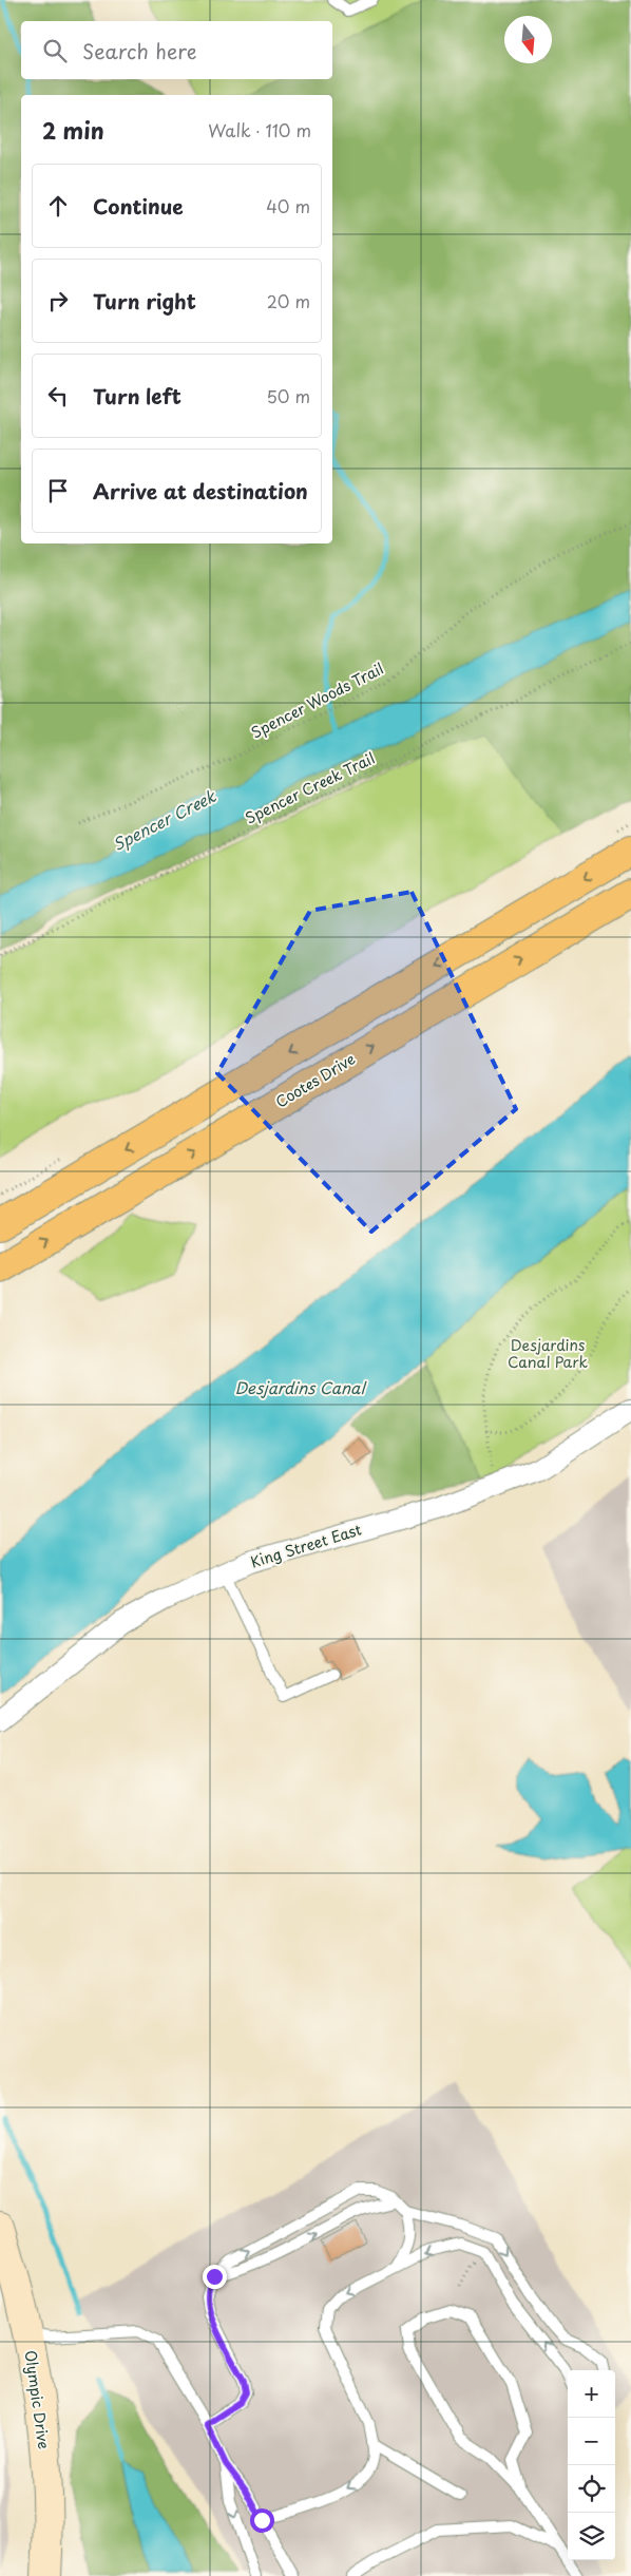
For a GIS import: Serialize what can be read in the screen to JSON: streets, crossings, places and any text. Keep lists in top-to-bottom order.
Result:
{
  "streets": {
    "main road": ["Cootes Drive", "Olympic Drive"],
    "street": ["King Street East"],
    "path": ["Spencer Woods Trail", "Spencer Creek Trail"]
  },
  "water": ["Spencer Creek", "Desjardins Canal"],
  "parks": ["Desjardins Canal Park"],
  "north": "bottom",
  "page": {
    "search": "Search here",
    "heading": ["2 min", "Walk · 110 m"],
    "list": [
      ["Continue", "40 m"],
      ["Turn right", "20 m"],
      ["Turn left", "50 m"],
      "Arrive at destination"
    ],
    "map_buttons": ["+", "−"]
  }
}
